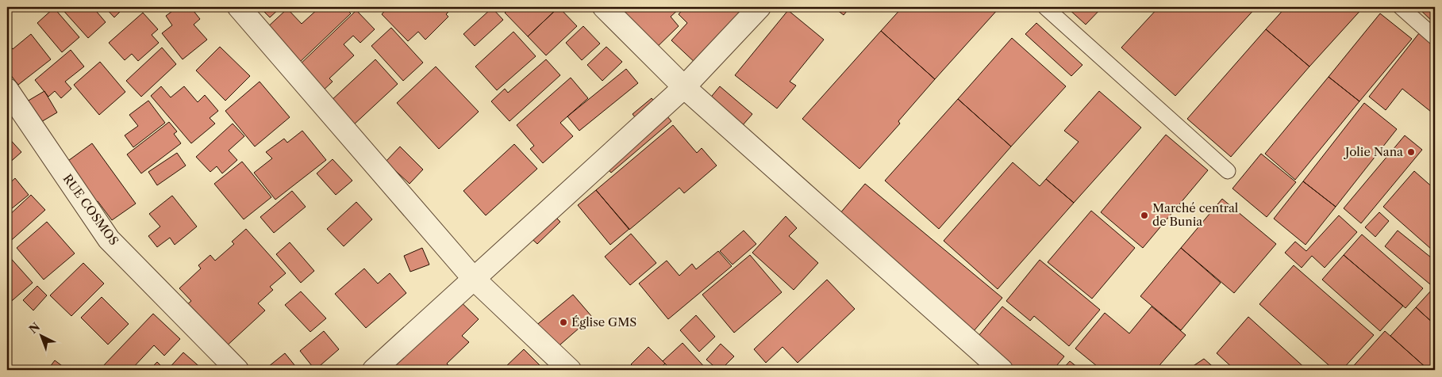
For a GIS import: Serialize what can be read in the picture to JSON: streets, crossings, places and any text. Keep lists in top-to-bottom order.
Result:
{
  "streets": {
    "street": ["RUE COSMOS"]
  },
  "places": ["Jolie Nana", "Marché central de Bunia", "Église GMS"],
  "north": "top left"
}
